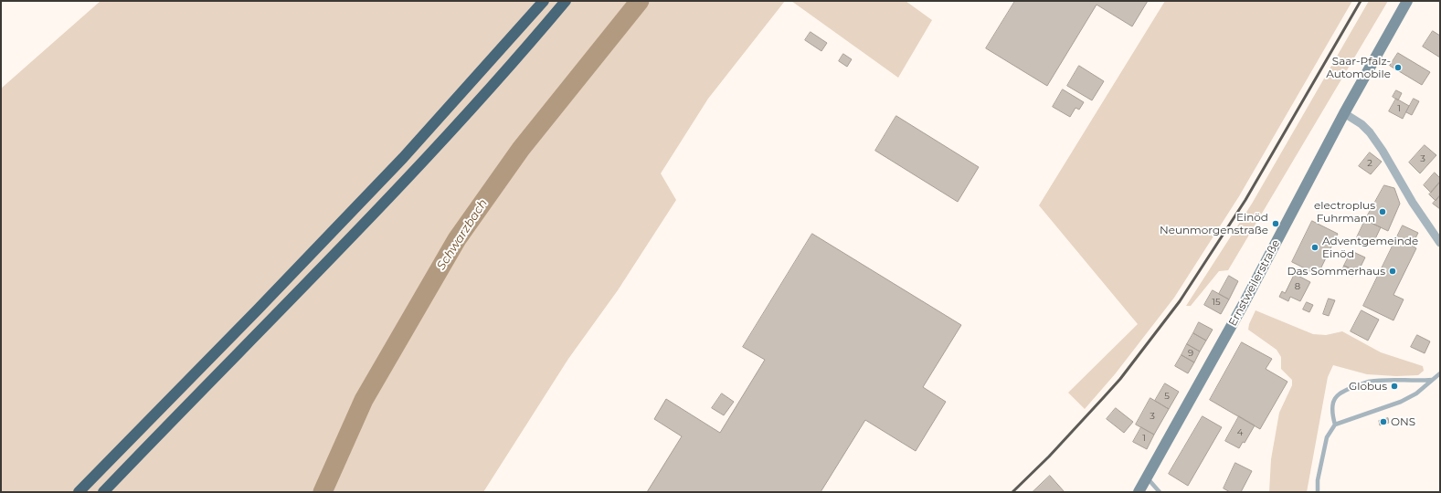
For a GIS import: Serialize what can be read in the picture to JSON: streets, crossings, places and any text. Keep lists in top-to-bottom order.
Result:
{
  "streets": {
    "main road": ["Ernstweilerstraße"]
  },
  "water": ["Schwarzbach"],
  "places": [
    "Saar-Pfalz- Automobile",
    "electroplus Fuhrmann",
    "Einöd Neunmorgenstraße",
    "Adventgemeinde Einöd",
    "Das Sommerhaus",
    "Globus",
    "ONS"
  ],
  "house_numbers": [
    "1",
    "3",
    "2",
    "8",
    "15",
    "9",
    "5",
    "3",
    "4",
    "1"
  ]
}
